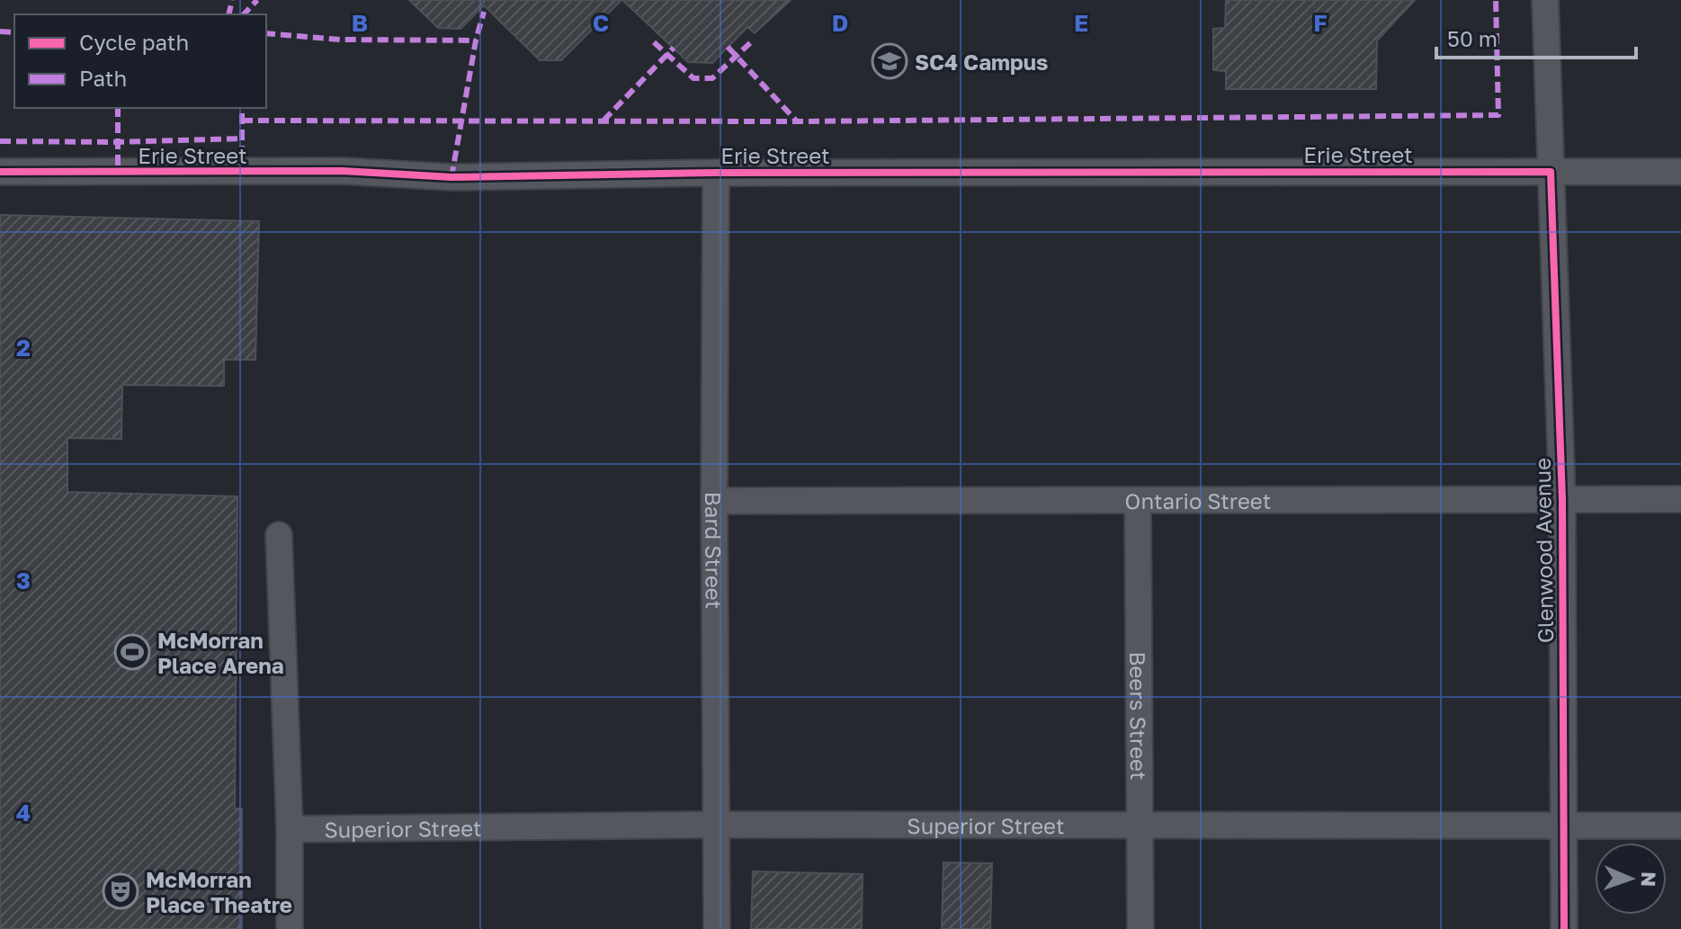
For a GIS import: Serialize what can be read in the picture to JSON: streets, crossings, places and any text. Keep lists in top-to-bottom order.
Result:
{
  "streets": {
    "street": [
      "Erie Street",
      "Ontario Street",
      "Bard Street",
      "Glenwood Avenue",
      "Beers Street",
      "Superior Street"
    ]
  },
  "crossings": [
    ["Erie Street", "Bard Street"],
    ["Erie Street", "Glenwood Avenue"],
    ["Ontario Street", "Bard Street"],
    ["Ontario Street", "Glenwood Avenue"],
    ["Ontario Street", "Beers Street"],
    ["Bard Street", "Superior Street"],
    ["Glenwood Avenue", "Superior Street"],
    ["Beers Street", "Superior Street"]
  ],
  "places": {
    "school or university": ["SC4 Campus"],
    "sports": ["McMorran Place Arena"],
    "theatre": ["McMorran Place Theatre"]
  },
  "legend": ["Cycle path", "Path"],
  "scale_bar": "50 m",
  "north": "right",
  "grid": {
    "columns": [
      "B",
      "C",
      "D",
      "E",
      "F"
    ],
    "rows": ["2", "3", "4"]
  }
}
